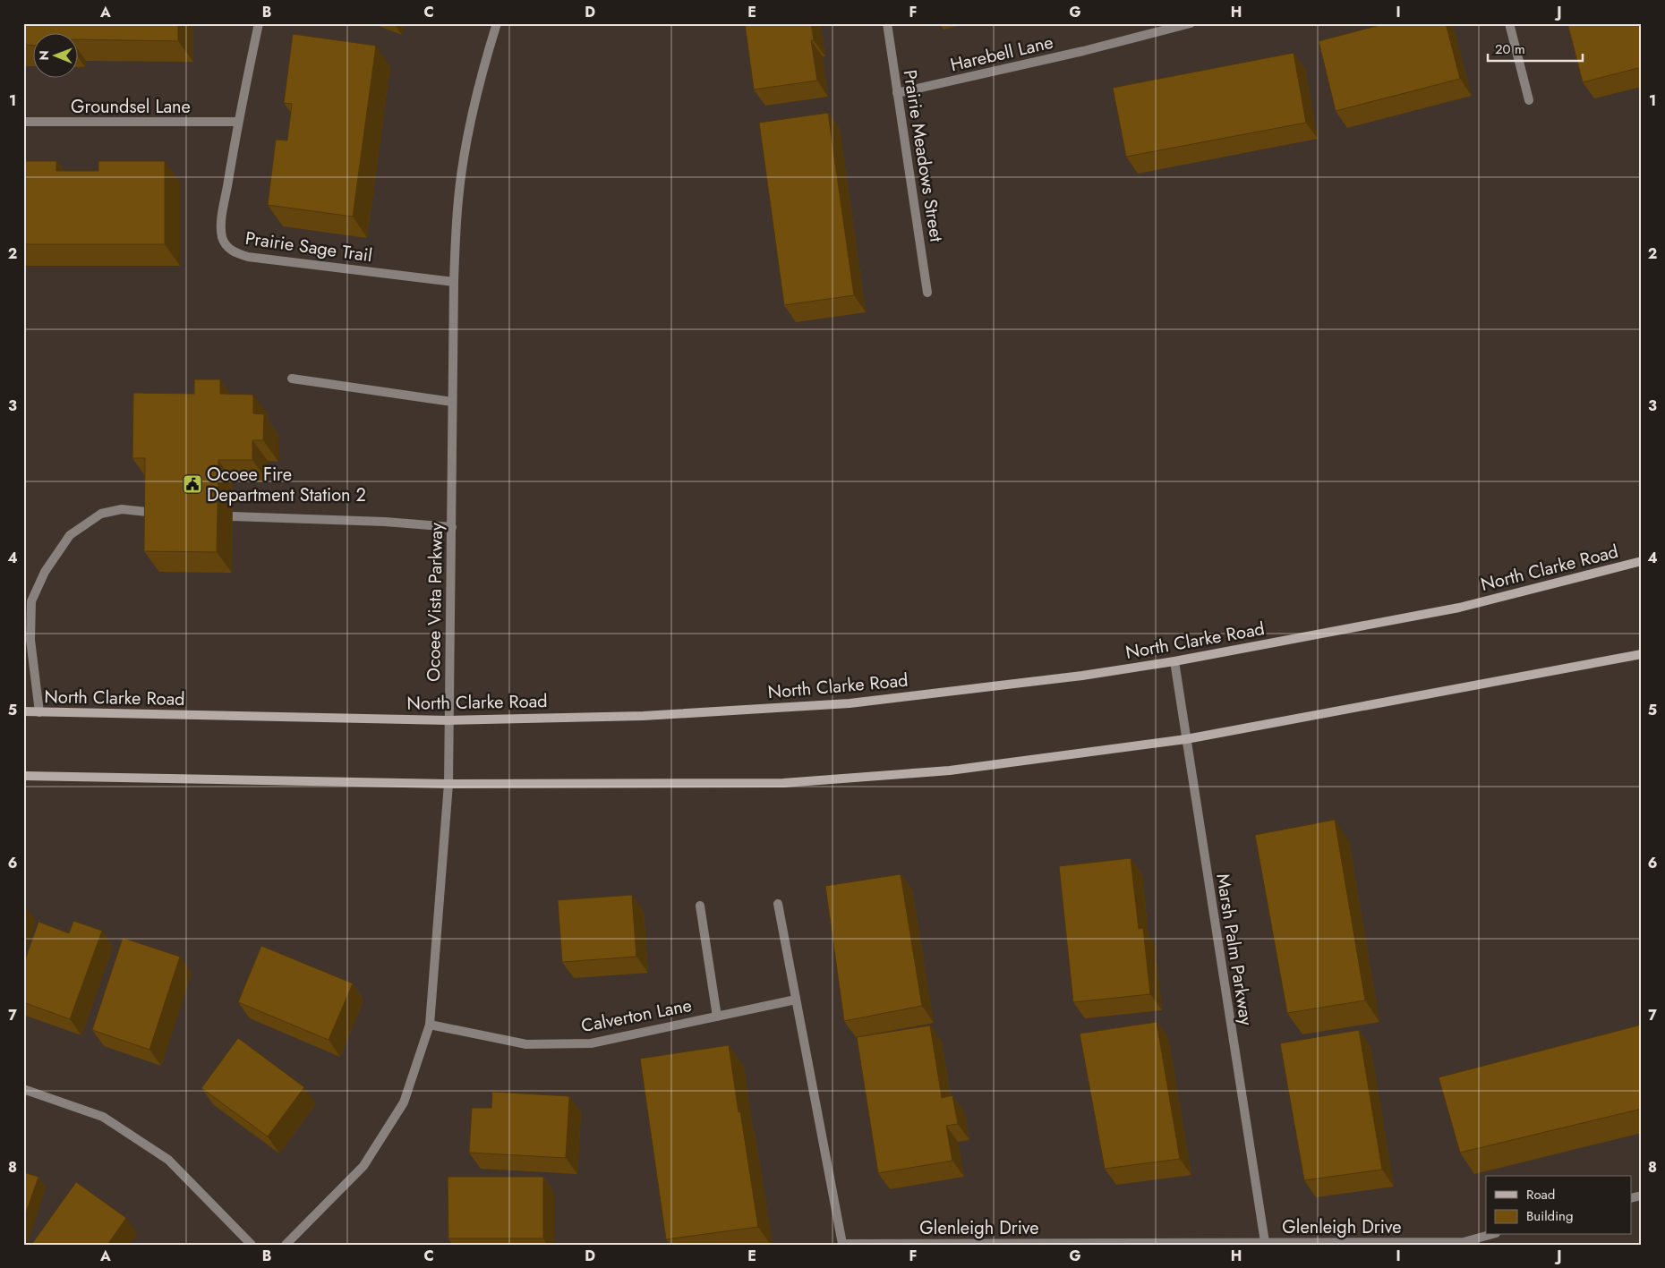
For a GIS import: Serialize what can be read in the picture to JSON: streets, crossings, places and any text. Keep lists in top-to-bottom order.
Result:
{
  "streets": {
    "street": [
      "Harebell Lane",
      "Groundsel Lane",
      "Prairie Meadows Street",
      "Prairie Sage Trail",
      "North Clarke Road",
      "Ocoee Vista Parkway",
      "Marsh Palm Parkway",
      "Calverton Lane",
      "Glenleigh Drive"
    ]
  },
  "crossings": [
    ["Harebell Lane", "Prairie Meadows Street"],
    ["Groundsel Lane", "Prairie Sage Trail"],
    ["Prairie Sage Trail", "Ocoee Vista Parkway"],
    ["North Clarke Road", "Ocoee Vista Parkway"],
    ["North Clarke Road", "Marsh Palm Parkway"],
    ["Ocoee Vista Parkway", "Calverton Lane"],
    ["Marsh Palm Parkway", "Glenleigh Drive"],
    ["Calverton Lane", "Glenleigh Drive"]
  ],
  "places": {
    "public building": ["Ocoee Fire Department Station 2"]
  },
  "legend": ["Road", "Building"],
  "scale_bar": "20 m",
  "north": "left",
  "grid": {
    "columns": [
      "A",
      "B",
      "C",
      "D",
      "E",
      "F",
      "G",
      "H",
      "I",
      "J"
    ],
    "rows": [
      "1",
      "2",
      "3",
      "4",
      "5",
      "6",
      "7",
      "8"
    ]
  }
}
